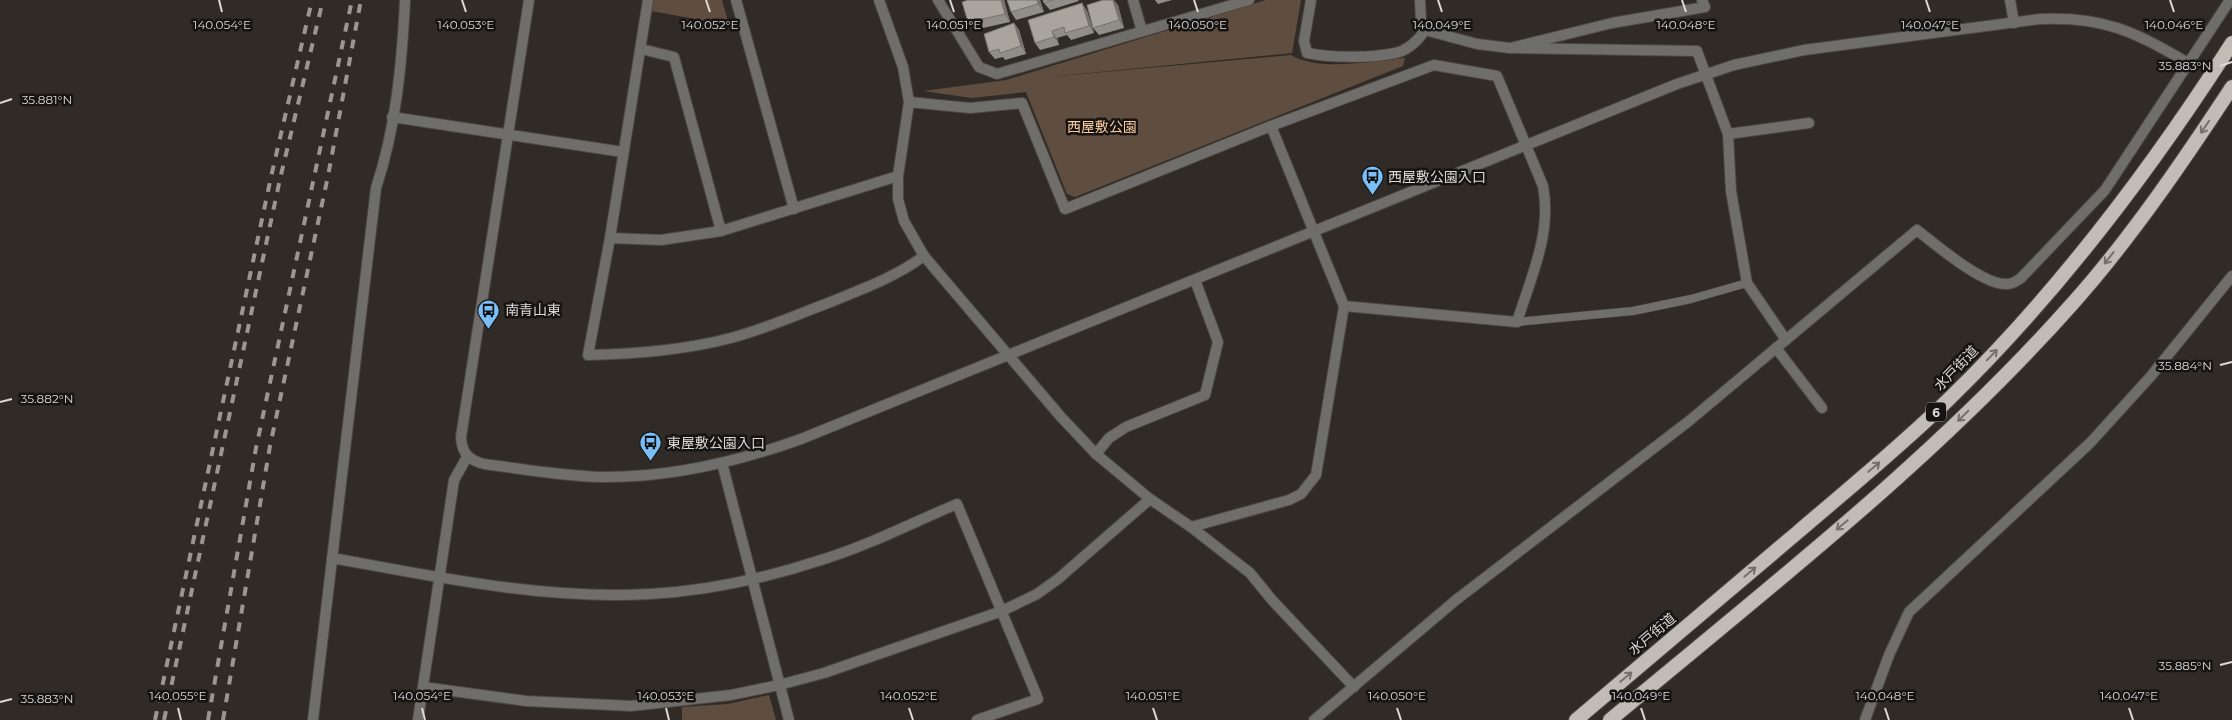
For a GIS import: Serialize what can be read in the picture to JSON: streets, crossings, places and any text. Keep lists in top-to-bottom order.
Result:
{
  "streets": {
    "highway": ["水戸街道", "6"]
  },
  "parks": ["西屋敷公園"],
  "places": {
    "bus stop": ["西屋敷公園入口", "南青山東", "東屋敷公園入口"]
  },
  "coordinates": [
    "140.054°E",
    "140.053°E",
    "140.052°E",
    "140.051°E",
    "140.050°E",
    "140.049°E",
    "140.048°E",
    "140.047°E",
    "140.046°E",
    "35.883°N",
    "35.881°N",
    "35.884°N",
    "35.882°N",
    "35.885°N",
    "140.055°E"
  ]
}
